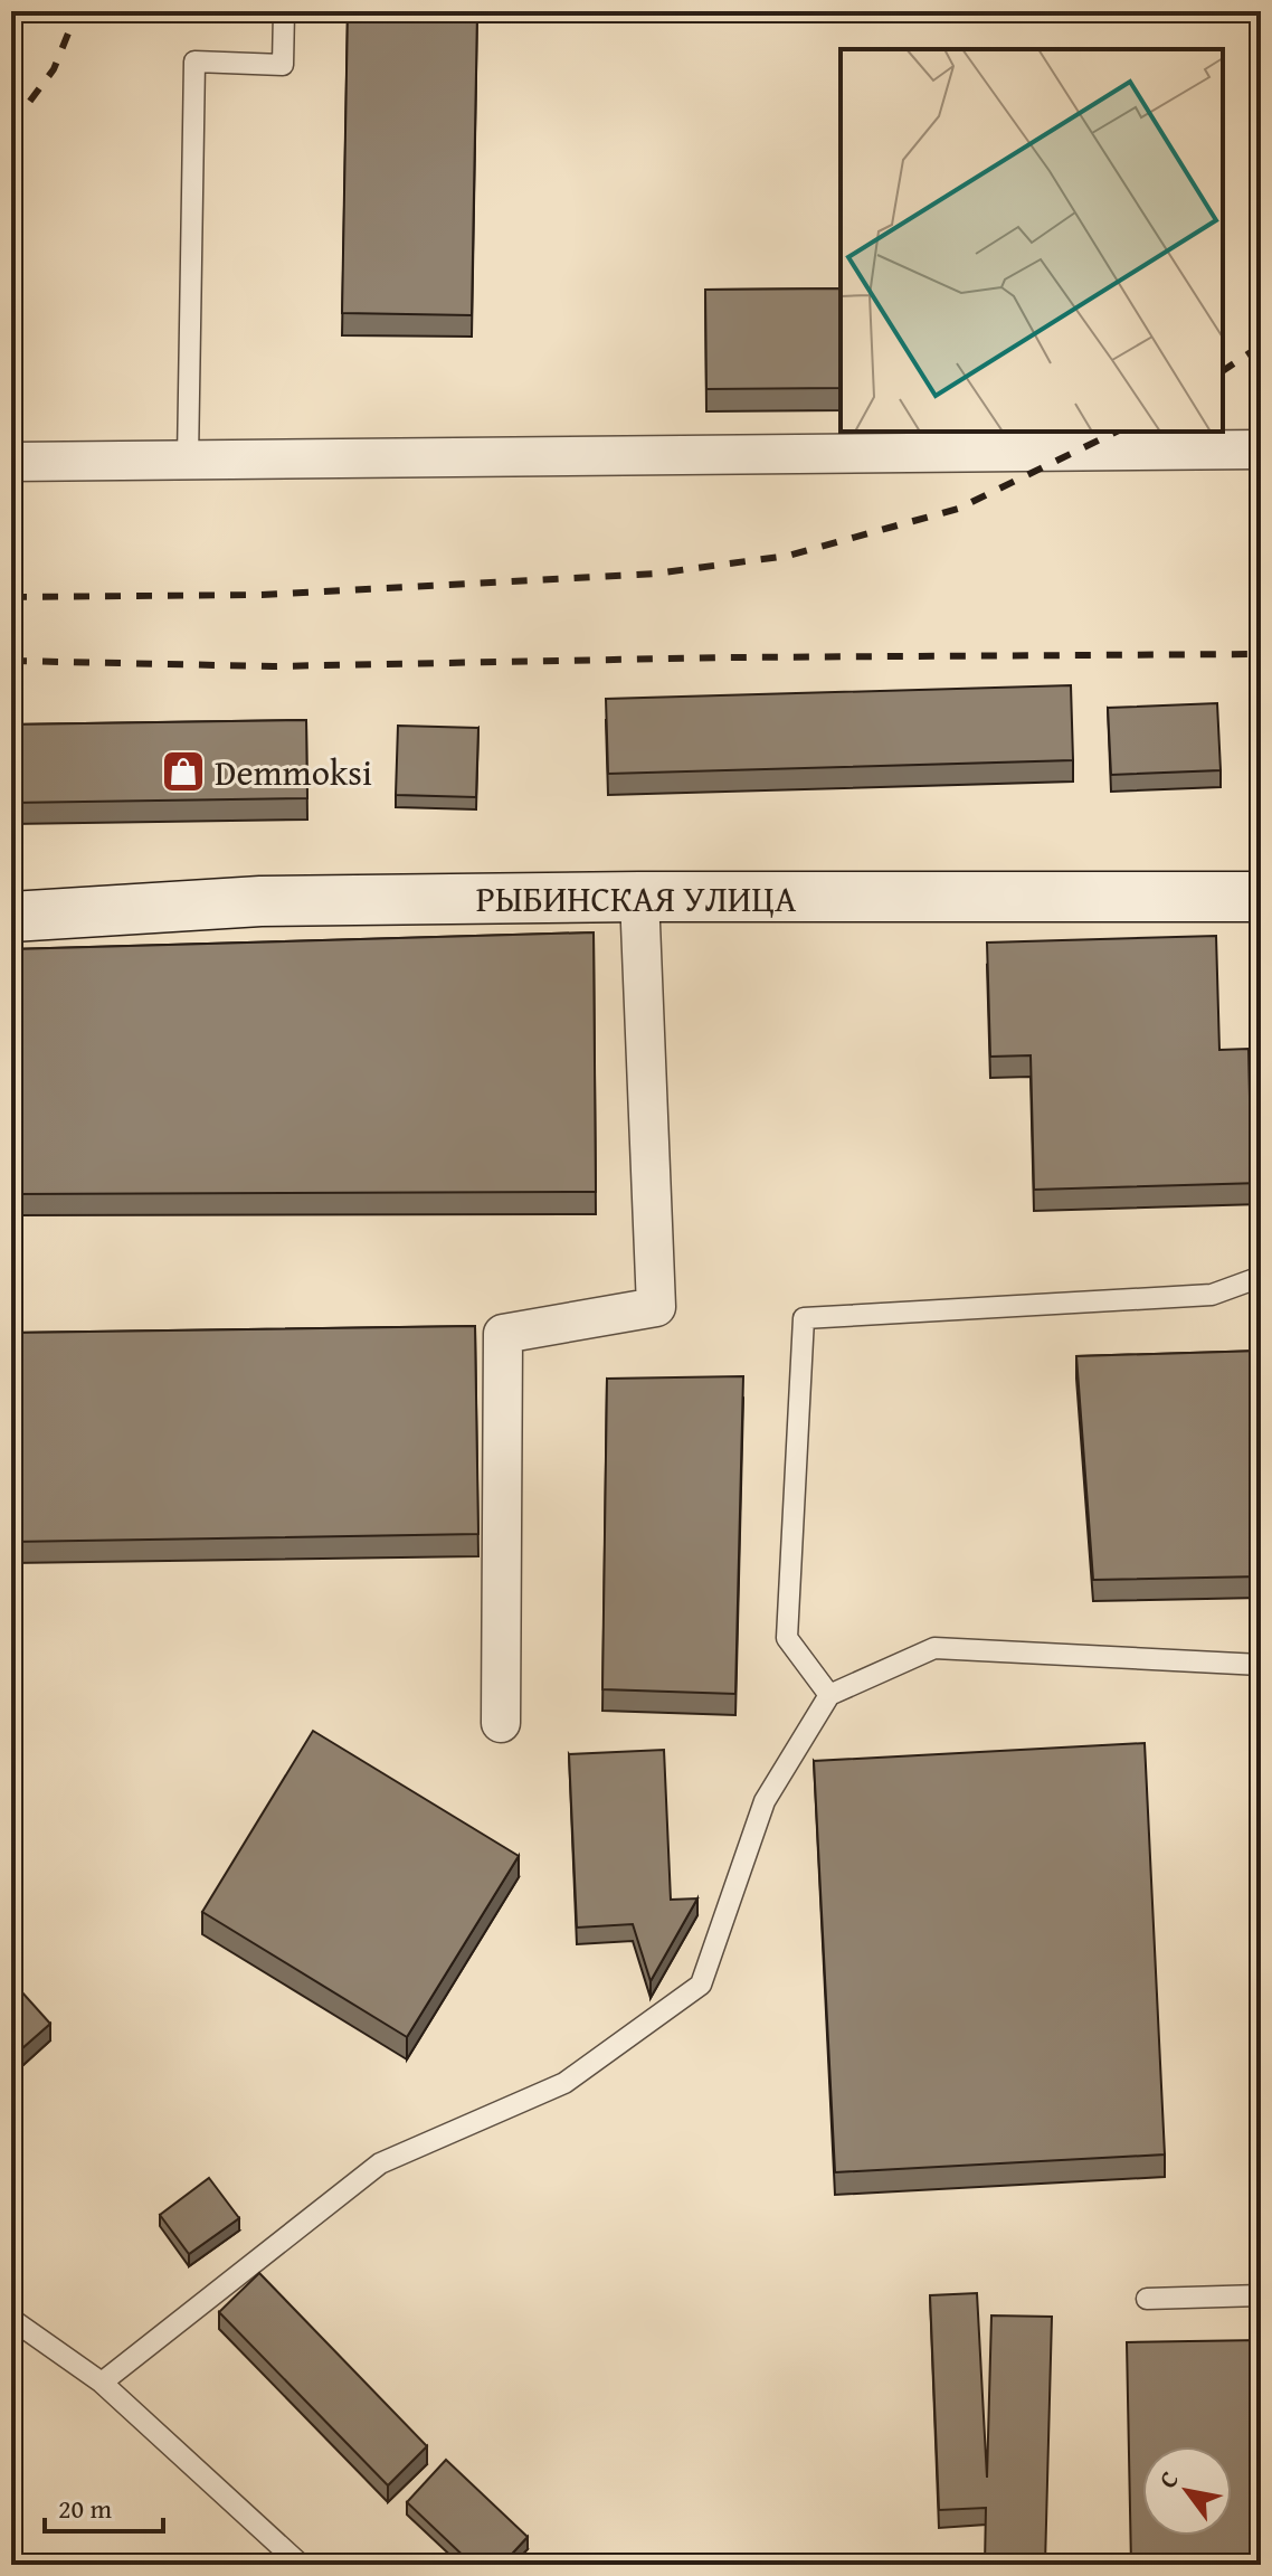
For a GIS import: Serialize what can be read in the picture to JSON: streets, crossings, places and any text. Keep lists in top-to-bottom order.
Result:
{
  "streets": {
    "main road": ["РЫБИНСКАЯ УЛИЦА"]
  },
  "places": {
    "shop": ["Demmoksi"]
  },
  "scale_bar": "20 m",
  "north": "top left"
}
